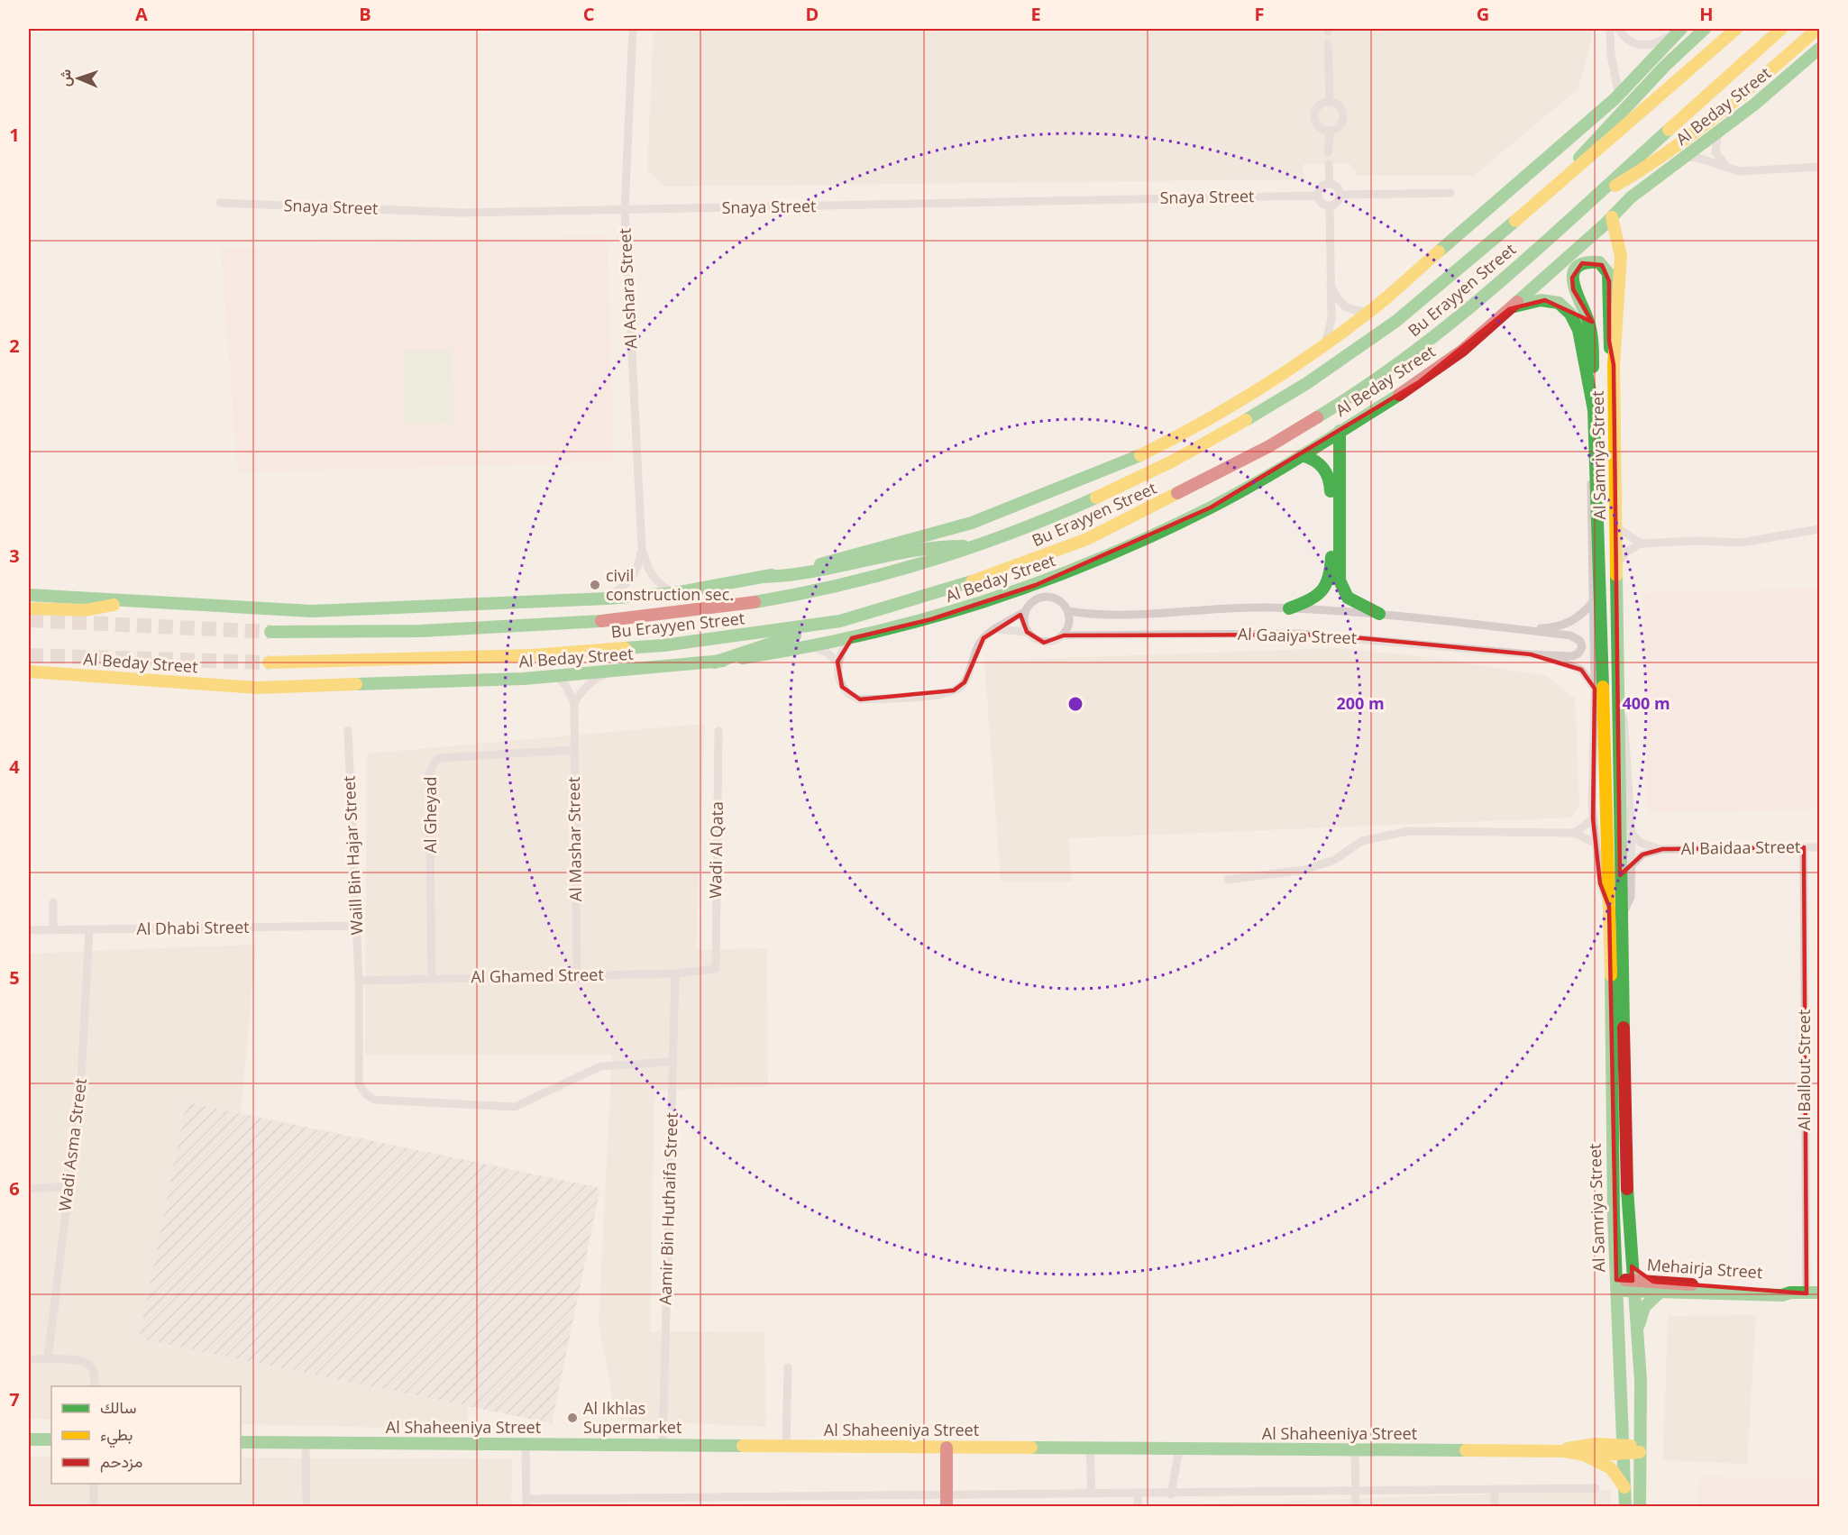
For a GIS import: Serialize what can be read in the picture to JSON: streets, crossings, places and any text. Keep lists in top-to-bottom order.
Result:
{
  "streets": {
    "main road": [
      "Al Beday Street",
      "Bu Erayyen Street",
      "Al Samriya Street",
      "Mehairja Street",
      "Al Shaheeniya Street"
    ],
    "street": [
      "Snaya Street",
      "Al Ashara Street",
      "Al Gaaiya Street",
      "Al Gheyad",
      "Al Mashar Street",
      "Al Baidaa Street",
      "Wadi Al Qata",
      "Waill Bin Hajar Street",
      "Al Dhabi Street",
      "Al Ghamed Street",
      "Al Ballout Street",
      "Wadi Asma Street",
      "Aamir Bin Huthaifa Street"
    ]
  },
  "crossings": [
    ["Al Beday Street", "Al Samriya Street"],
    ["Snaya Street", "Al Ashara Street"],
    ["Al Samriya Street", "Al Gaaiya Street"],
    ["Al Samriya Street", "Al Baidaa Street"],
    ["Al Samriya Street", "Mehairja Street"],
    ["Al Samriya Street", "Al Shaheeniya Street"],
    ["Al Gheyad", "Al Mashar Street"],
    ["Al Gheyad", "Al Ghamed Street"],
    ["Al Mashar Street", "Al Ghamed Street"],
    ["Al Baidaa Street", "Al Ballout Street"],
    ["Wadi Al Qata", "Al Ghamed Street"],
    ["Waill Bin Hajar Street", "Al Dhabi Street"],
    ["Waill Bin Hajar Street", "Al Ghamed Street"],
    ["Waill Bin Hajar Street", "Aamir Bin Huthaifa Street"],
    ["Al Dhabi Street", "Wadi Asma Street"],
    ["Al Ghamed Street", "Aamir Bin Huthaifa Street"],
    ["Al Ballout Street", "Mehairja Street"],
    ["Aamir Bin Huthaifa Street", "Al Shaheeniya Street"]
  ],
  "places": ["civil construction sec.", "Al Ikhlas Supermarket"],
  "legend": ["سالك", "بطيء", "مزدحم"],
  "north": "left",
  "grid": {
    "columns": [
      "A",
      "B",
      "C",
      "D",
      "E",
      "F",
      "G",
      "H"
    ],
    "rows": [
      "1",
      "2",
      "3",
      "4",
      "5",
      "6",
      "7"
    ]
  },
  "rings": ["200 m", "400 m"]
}
